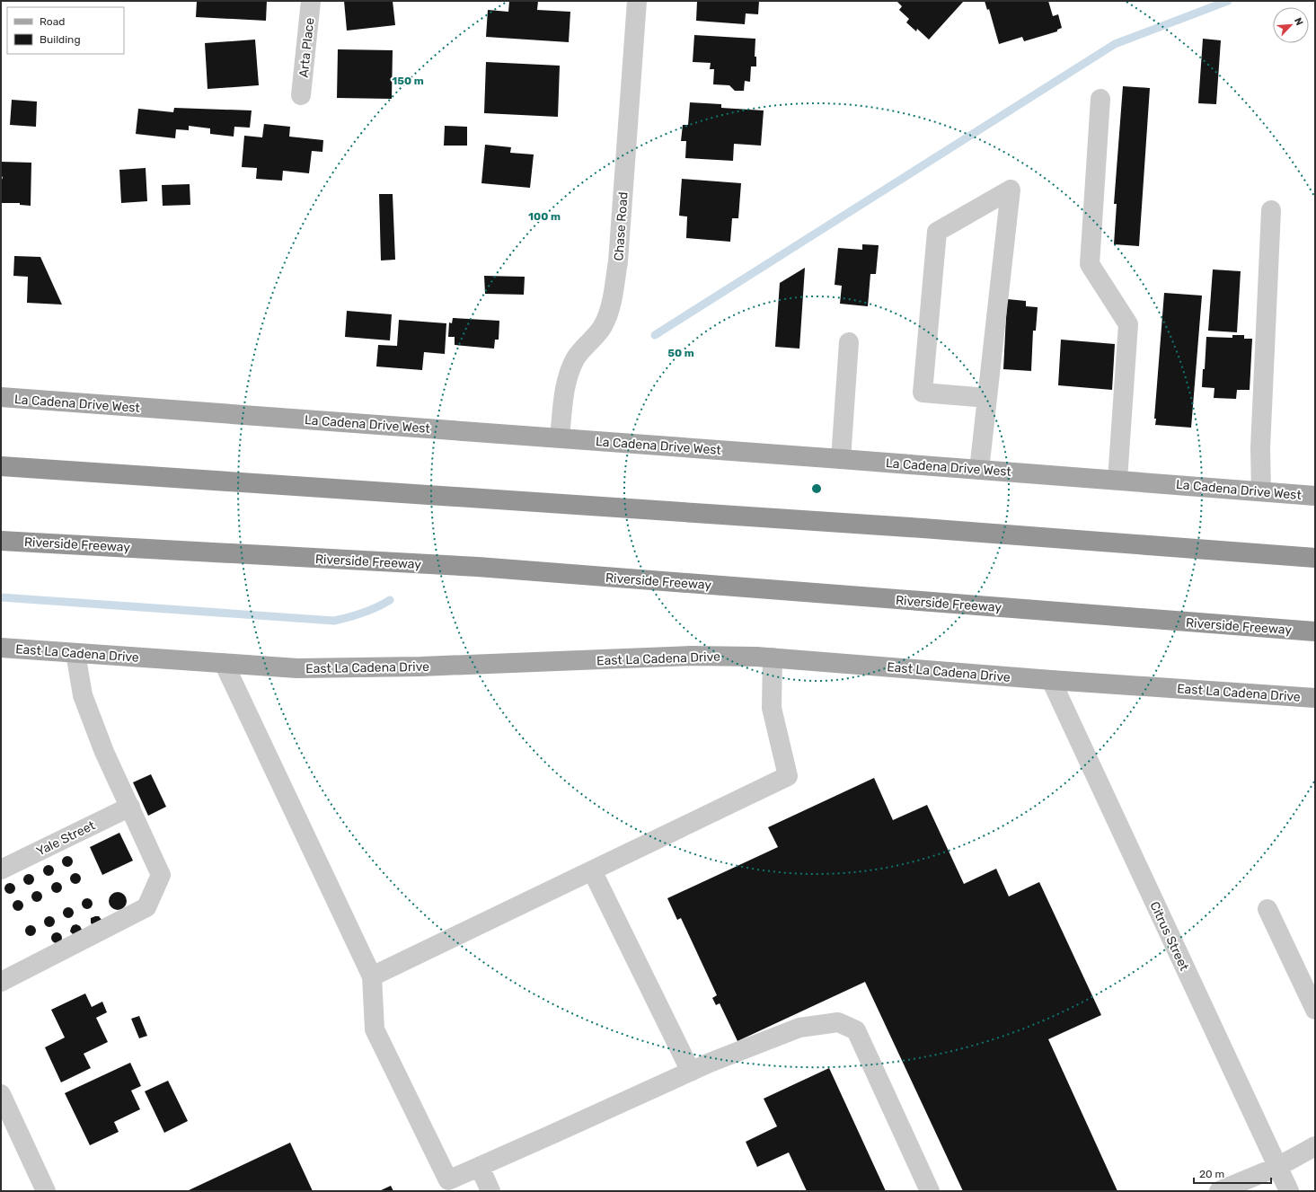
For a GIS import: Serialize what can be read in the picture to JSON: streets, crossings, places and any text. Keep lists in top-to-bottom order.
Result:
{
  "streets": {
    "highway": ["Riverside Freeway"],
    "main road": ["La Cadena Drive West", "East La Cadena Drive"],
    "street": [
      "Arta Place",
      "Chase Road",
      "Yale Street",
      "Citrus Street"
    ]
  },
  "crossings": [
    ["Chase Road", "La Cadena Drive West"],
    ["East La Cadena Drive", "Citrus Street"]
  ],
  "legend": ["Road", "Building"],
  "scale_bar": "20 m",
  "north": "top right",
  "rings": ["150 m", "100 m", "50 m"]
}
